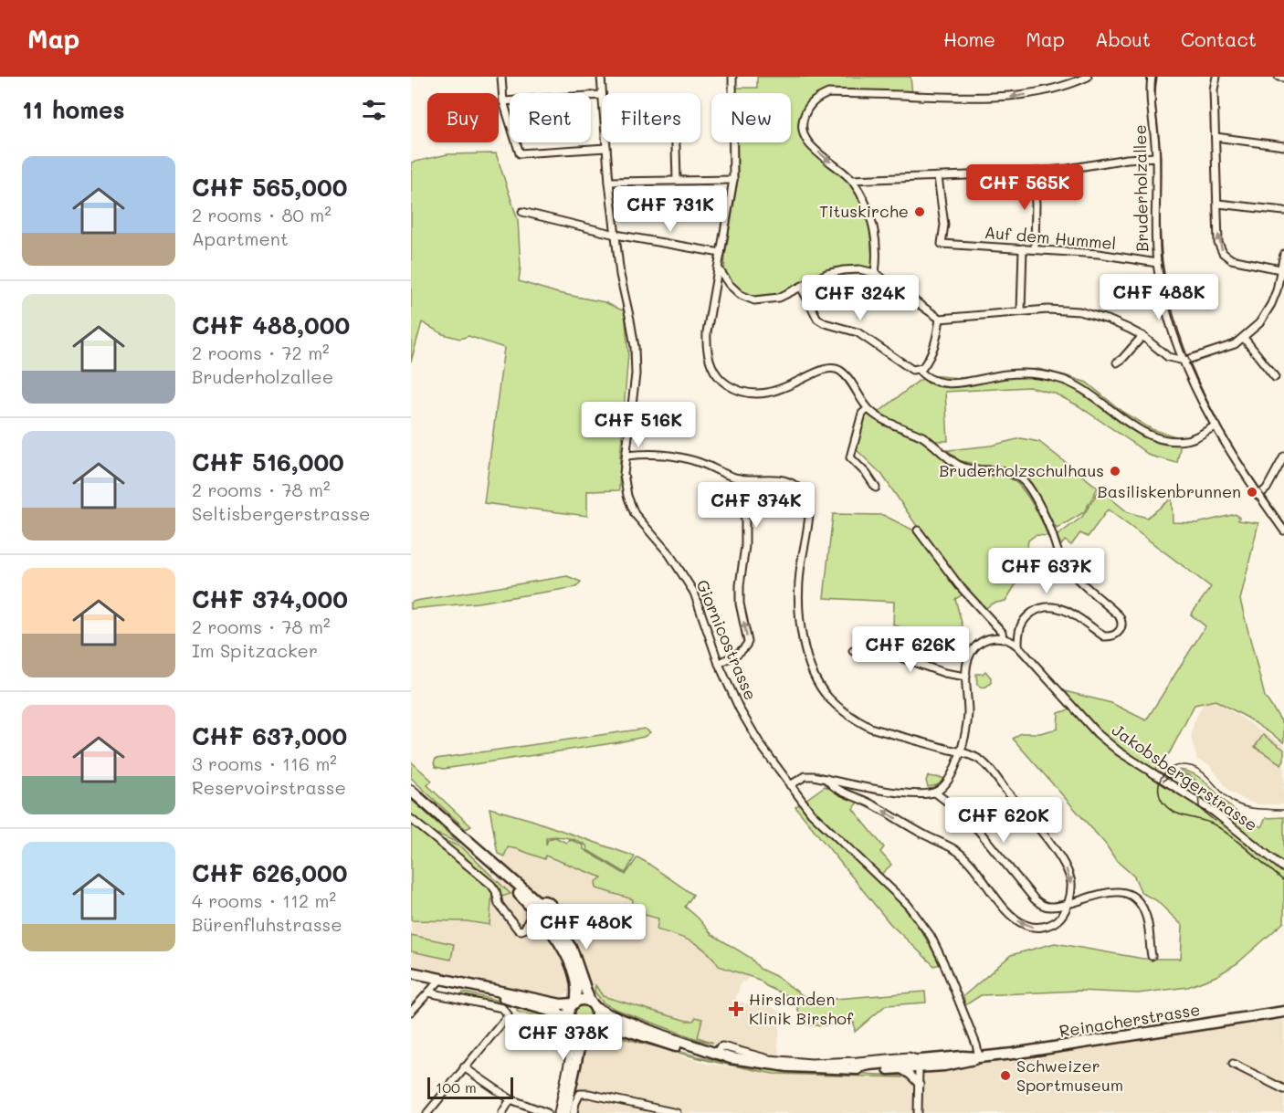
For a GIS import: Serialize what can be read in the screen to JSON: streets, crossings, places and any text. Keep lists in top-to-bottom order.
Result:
{
  "streets": {
    "main road": ["Reinacherstrasse"],
    "street": [
      "Bruderholzallee",
      "Auf dem Hummel",
      "Giornicostrasse",
      "Jakobsbergerstrasse"
    ]
  },
  "crossings": [
    ["Bruderholzallee", "Auf dem Hummel"],
    ["Giornicostrasse", "Reinacherstrasse"]
  ],
  "places": {
    "other": [
      "Tituskirche",
      "Bruderholzschulhaus",
      "Basiliskenbrunnen",
      "Schweizer Sportmuseum"
    ],
    "health": ["Hirslanden Klinik Birshof"]
  },
  "scale_bar": "100 m",
  "page": {
    "header": "Map",
    "nav": [
      "Home",
      "Map",
      "About",
      "Contact"
    ],
    "heading": "11 homes",
    "chip": [
      "Buy",
      "Rent",
      "Filters",
      "New"
    ],
    "list": [
      {
        "name": "CHF 565,000",
        "note": "2 rooms · 80 m² · Apartment"
      },
      {
        "name": "CHF 488,000",
        "note": "2 rooms · 72 m² · Bruderholzallee"
      },
      {
        "name": "CHF 516,000",
        "note": "2 rooms · 78 m² · Seltisbergerstrasse"
      },
      {
        "name": "CHF 374,000",
        "note": "2 rooms · 78 m² · Im Spitzacker"
      },
      {
        "name": "CHF 637,000",
        "note": "3 rooms · 116 m² · Reservoirstrasse"
      },
      {
        "name": "CHF 626,000",
        "note": "4 rooms · 112 m² · Bürenfluhstrasse"
      }
    ],
    "price": [
      "CHF 565K",
      "CHF 731K",
      "CHF 488K",
      "CHF 324K",
      "CHF 516K",
      "CHF 374K",
      "CHF 637K",
      "CHF 626K",
      "CHF 620K",
      "CHF 480K",
      "CHF 378K"
    ],
    "scale": "100 m"
  }
}
